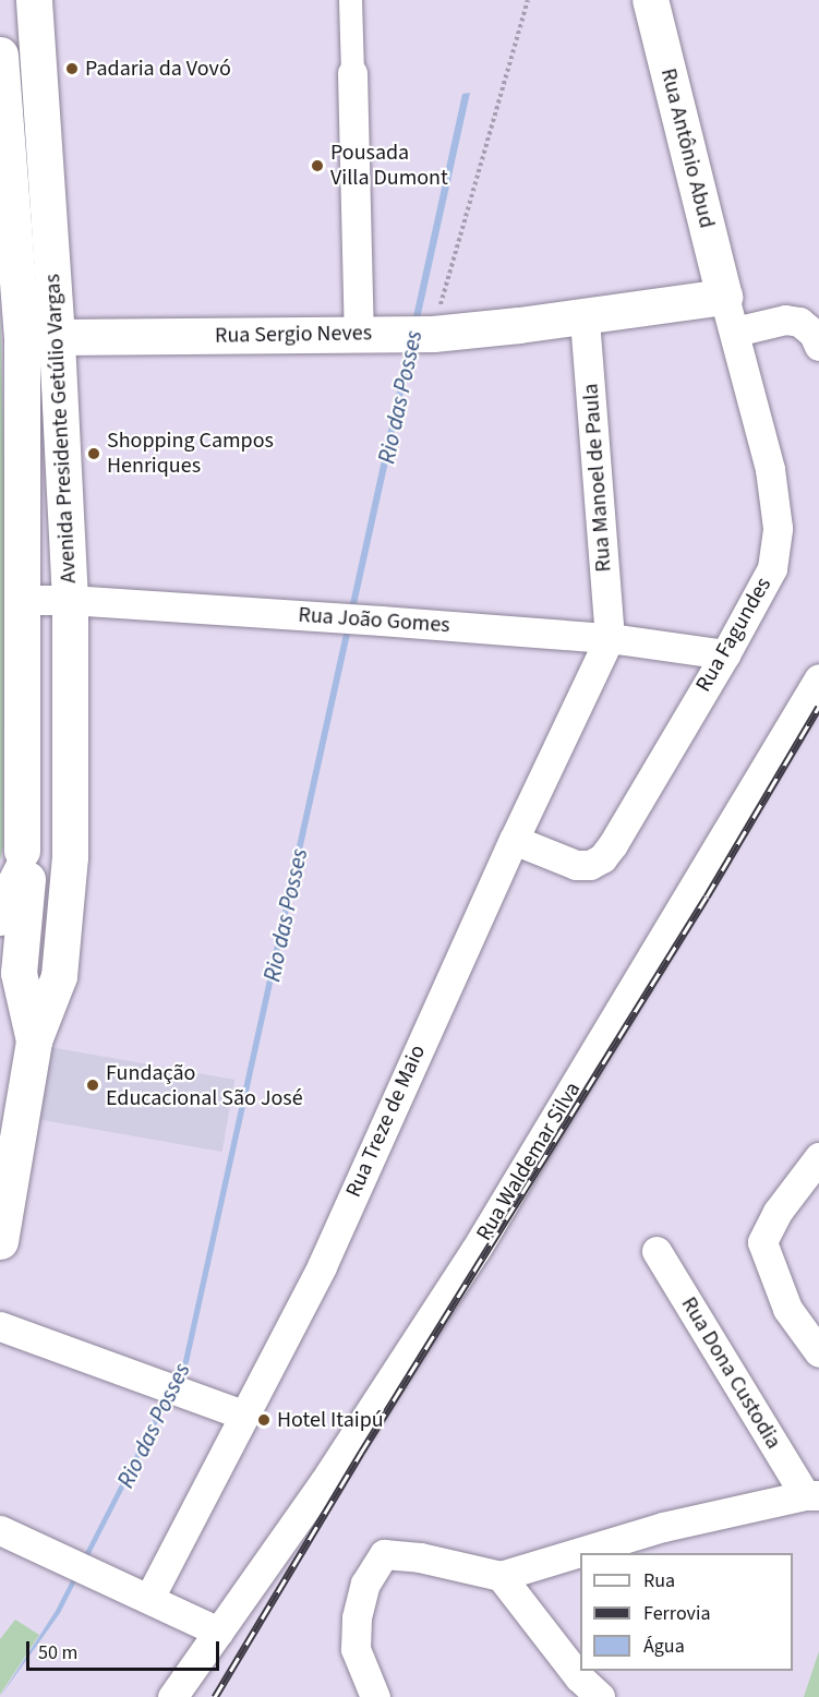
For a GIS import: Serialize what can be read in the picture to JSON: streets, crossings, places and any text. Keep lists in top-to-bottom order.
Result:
{
  "streets": {
    "main road": ["Rua Antônio Abud", "Rua Sergio Neves", "Avenida Presidente Getúlio Vargas"],
    "street": [
      "Rua Manoel de Paula",
      "Rua João Gomes",
      "Rua Fagundes",
      "Rua Treze de Maio",
      "Rua Waldemar Silva",
      "Rua Dona Custodia"
    ]
  },
  "crossings": [
    ["Rua Antônio Abud", "Rua Sergio Neves"],
    ["Rua Antônio Abud", "Rua Fagundes"],
    ["Rua Sergio Neves", "Avenida Presidente Getúlio Vargas"],
    ["Rua Sergio Neves", "Rua Manoel de Paula"],
    ["Rua Sergio Neves", "Rua Fagundes"],
    ["Avenida Presidente Getúlio Vargas", "Rua João Gomes"],
    ["Rua Manoel de Paula", "Rua João Gomes"],
    ["Rua Manoel de Paula", "Rua Treze de Maio"],
    ["Rua João Gomes", "Rua Fagundes"],
    ["Rua João Gomes", "Rua Treze de Maio"],
    ["Rua Fagundes", "Rua Treze de Maio"]
  ],
  "water": ["Rio das Posses"],
  "places": [
    "Padaria da Vovó",
    "Pousada Villa Dumont",
    "Shopping Campos Henriques",
    "Fundação Educacional São José",
    "Hotel Itaipú"
  ],
  "legend": ["Rua", "Ferrovia", "Água"],
  "scale_bar": "50 m"
}
